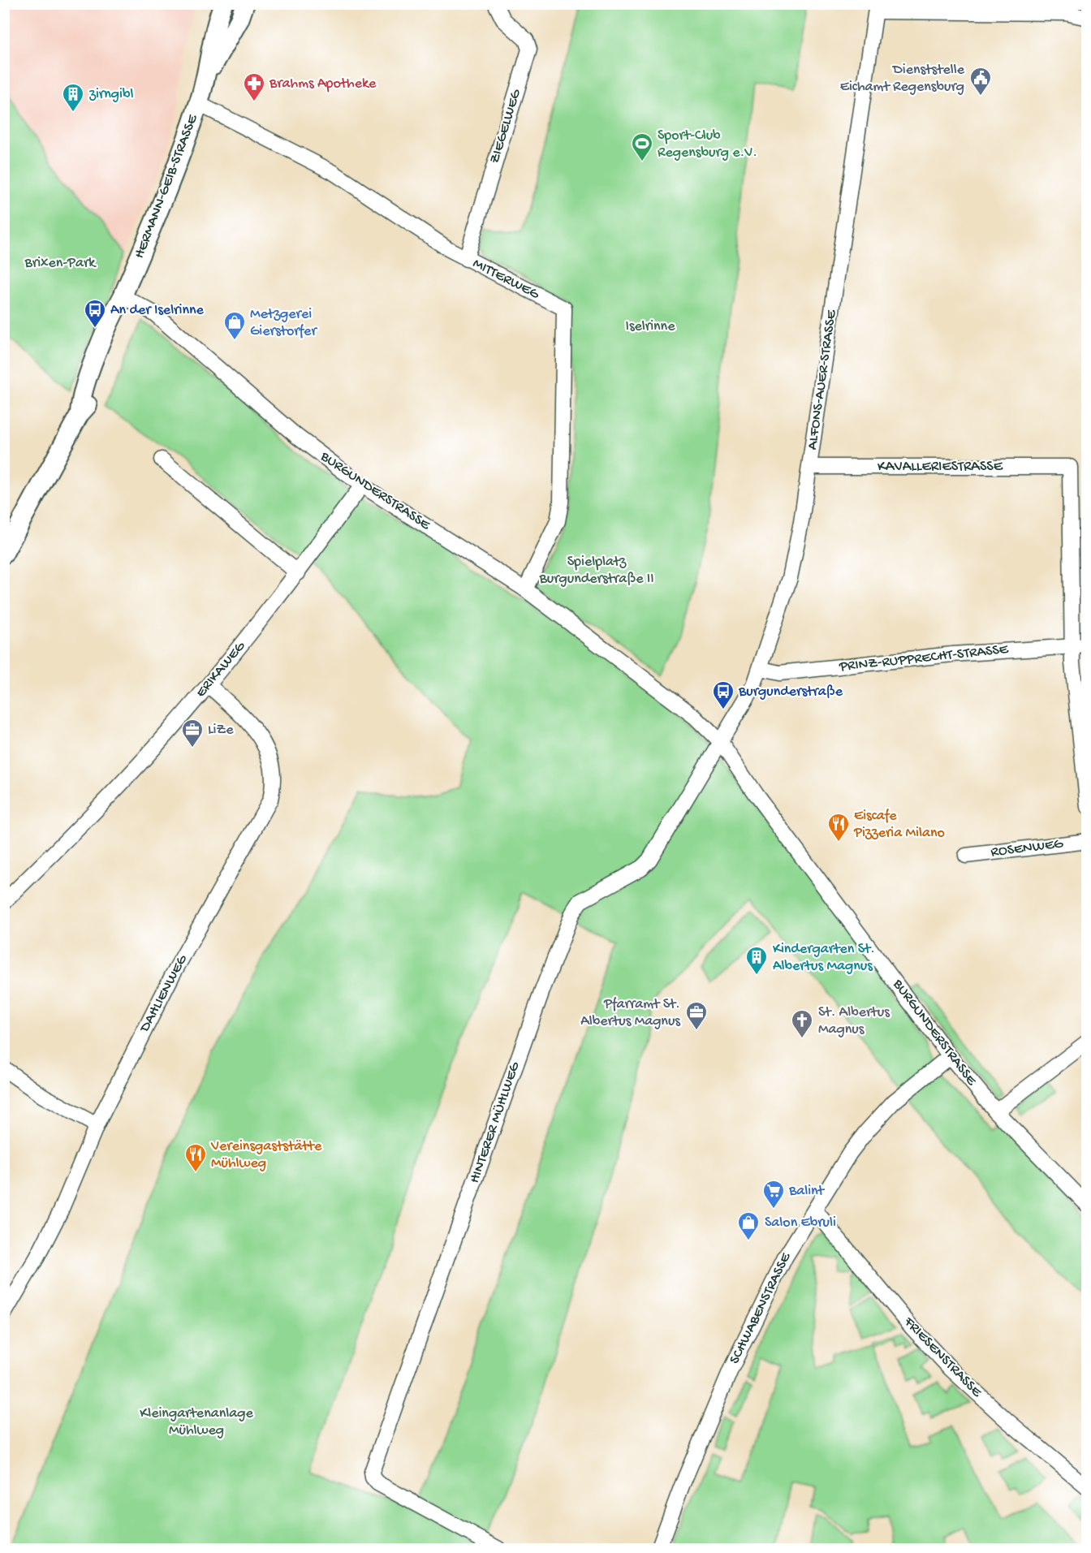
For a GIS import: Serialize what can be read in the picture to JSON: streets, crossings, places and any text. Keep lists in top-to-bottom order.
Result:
{
  "streets": {
    "street": [
      "ZIEGELWEG",
      "HERMANN-GEIB-STRASSE",
      "MITTERWEG",
      "ALFONS-AUER-STRASSE",
      "KAVALLERIESTRASSE",
      "BURGUNDERSTRASSE",
      "PRINZ-RUPPRECHT-STRASSE",
      "ERIKAWEG",
      "ROSENWEG",
      "DAHLIENWEG",
      "HINTERER MÜHLWEG",
      "SCHWABENSTRASSE",
      "FRIESENSTRASSE"
    ]
  },
  "crossings": [
    ["ZIEGELWEG", "MITTERWEG"],
    ["HERMANN-GEIB-STRASSE", "MITTERWEG"],
    ["HERMANN-GEIB-STRASSE", "BURGUNDERSTRASSE"],
    ["MITTERWEG", "BURGUNDERSTRASSE"],
    ["ALFONS-AUER-STRASSE", "KAVALLERIESTRASSE"],
    ["ALFONS-AUER-STRASSE", "BURGUNDERSTRASSE"],
    ["ALFONS-AUER-STRASSE", "PRINZ-RUPPRECHT-STRASSE"],
    ["ALFONS-AUER-STRASSE", "HINTERER MÜHLWEG"],
    ["KAVALLERIESTRASSE", "PRINZ-RUPPRECHT-STRASSE"],
    ["BURGUNDERSTRASSE", "ERIKAWEG"],
    ["BURGUNDERSTRASSE", "HINTERER MÜHLWEG"],
    ["BURGUNDERSTRASSE", "SCHWABENSTRASSE"],
    ["ERIKAWEG", "DAHLIENWEG"],
    ["SCHWABENSTRASSE", "FRIESENSTRASSE"]
  ],
  "parks": [
    "Brixen-Park",
    "Iselrinne",
    "Spielplatz Burgunderstraße II",
    "Kleingartenanlage Mühlweg"
  ],
  "places": {
    "public building": ["Dienststelle Eichamt Regensburg"],
    "pharmacy": ["Brahms Apotheke"],
    "building": ["zirngibl", "Kindergarten St. Albertus Magnus"],
    "sports": ["Sport-Club Regensburg e.V."],
    "bus stop": ["An der Iselrinne", "Burgunderstraße"],
    "shop": ["Metzgerei Gierstorfer", "Salon Ebruli"],
    "office": ["LiZe", "Pfarramt St. Albertus Magnus"],
    "restaurant": ["Eiscafe Pizzeria Milano", "Vereinsgaststätte Mühlweg"],
    "church": ["St. Albertus Magnus"],
    "supermarket": ["Balint"]
  }
}
